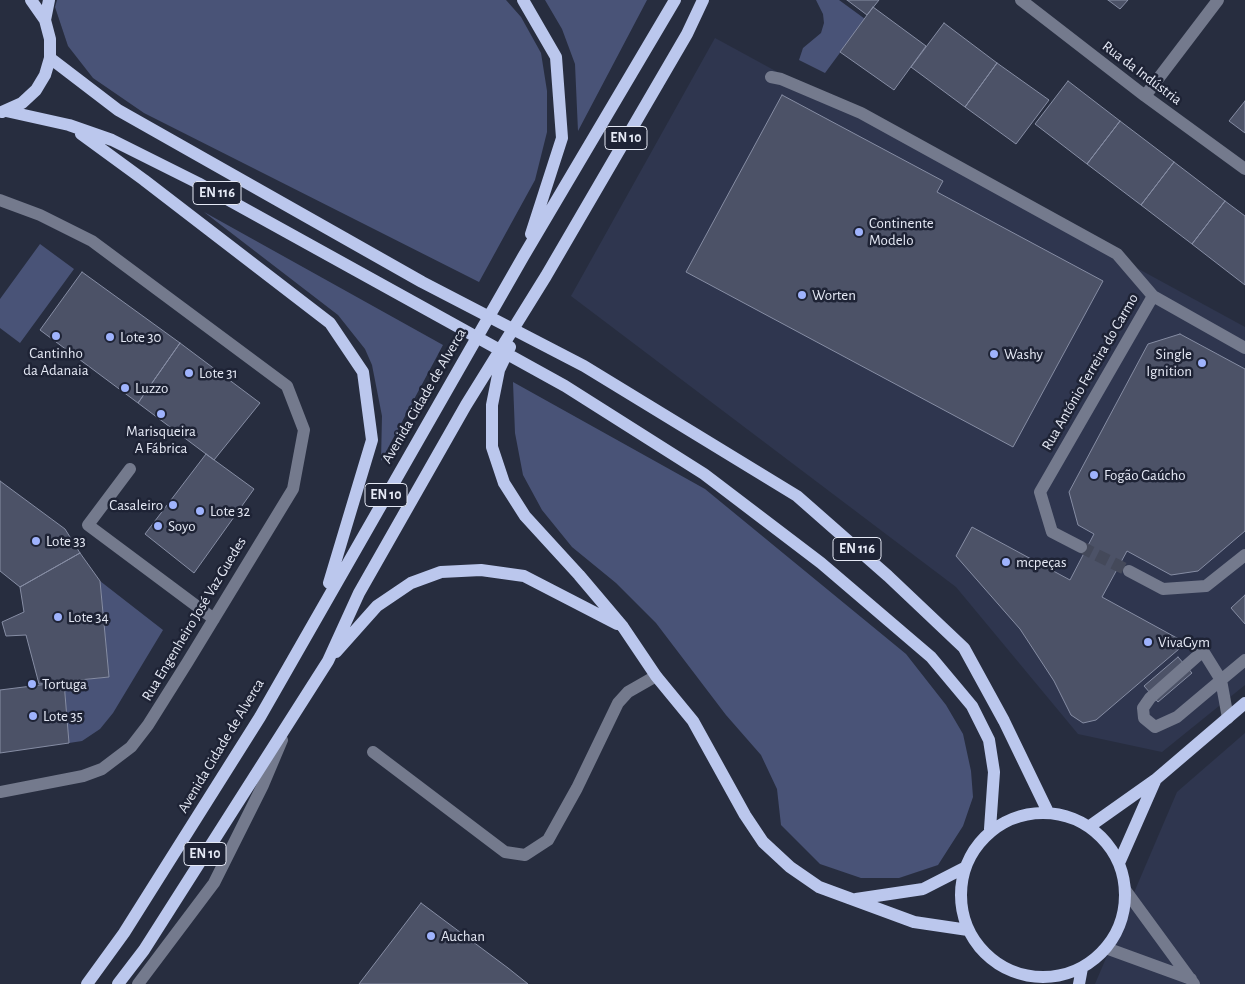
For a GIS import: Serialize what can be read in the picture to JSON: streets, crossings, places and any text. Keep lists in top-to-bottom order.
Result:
{
  "streets": {
    "main road": ["EN 10", "EN 116", "Avenida Cidade de Alverca"],
    "street": ["Rua da Indústria", "Rua António Ferreira do Carmo", "Rua Engenheiro José Vaz Guedes"]
  },
  "places": [
    "Continente Modelo",
    "Worten",
    "Cantinho da Adanaia",
    "Lote 30",
    "Washy",
    "Single Ignition",
    "Lote 31",
    "Luzzo",
    "Marisqueira A Fábrica",
    "Fogão Gaúcho",
    "Casaleiro",
    "Lote 32",
    "Soyo",
    "Lote 33",
    "mcpeças",
    "Lote 34",
    "VivaGym",
    "Tortuga",
    "Lote 35",
    "Auchan"
  ]
}
